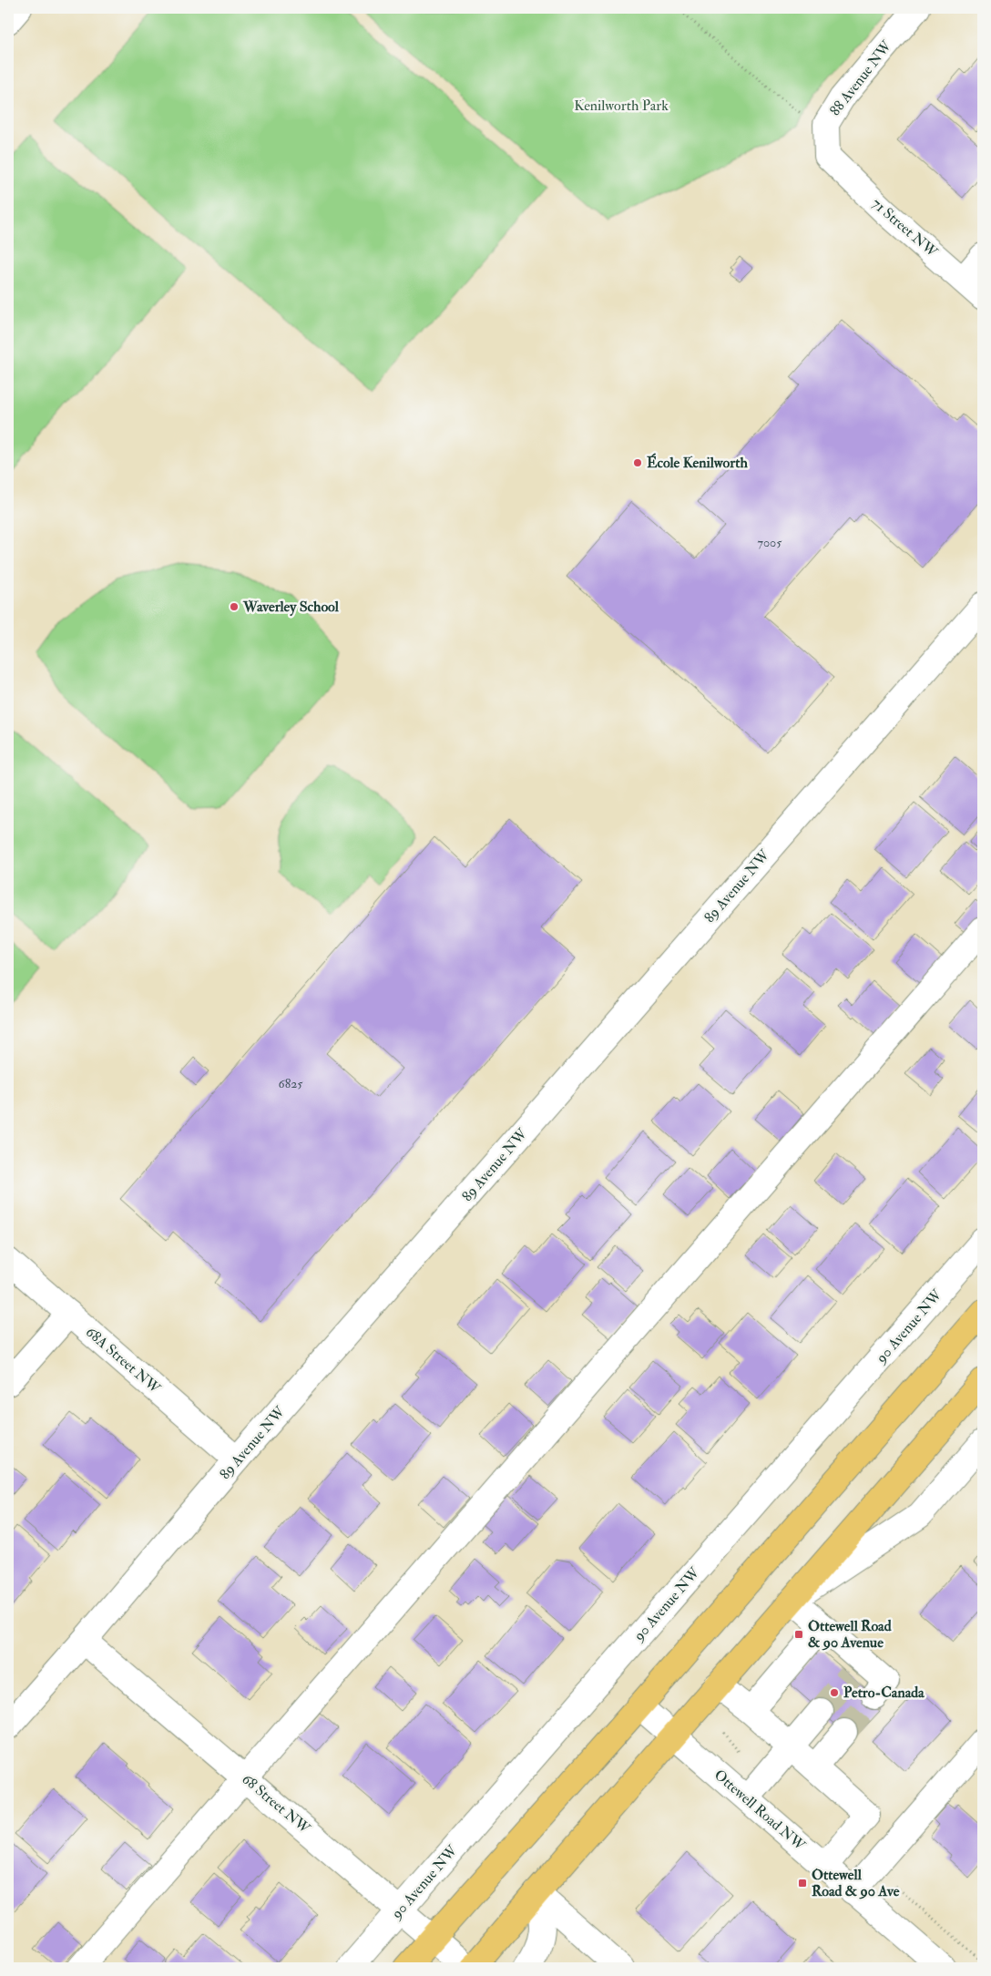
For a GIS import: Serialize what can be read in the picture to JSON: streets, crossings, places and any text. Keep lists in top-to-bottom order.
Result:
{
  "streets": {
    "street": [
      "88 Avenue NW",
      "71 Street NW",
      "89 Avenue NW",
      "90 Avenue NW",
      "68A Street NW",
      "68 Street NW",
      "Ottewell Road NW"
    ]
  },
  "crossings": [
    ["88 Avenue NW", "71 Street NW"],
    ["89 Avenue NW", "68A Street NW"],
    ["89 Avenue NW", "68 Street NW"],
    ["90 Avenue NW", "68 Street NW"]
  ],
  "parks": ["Kenilworth Park"],
  "places": {
    "other": ["École Kenilworth", "Waverley School", "Petro-Canada"],
    "transit": ["Ottewell Road & 90 Avenue", "Ottewell Road & 90 Ave"]
  },
  "house_numbers": ["7005", "6825"]
}
